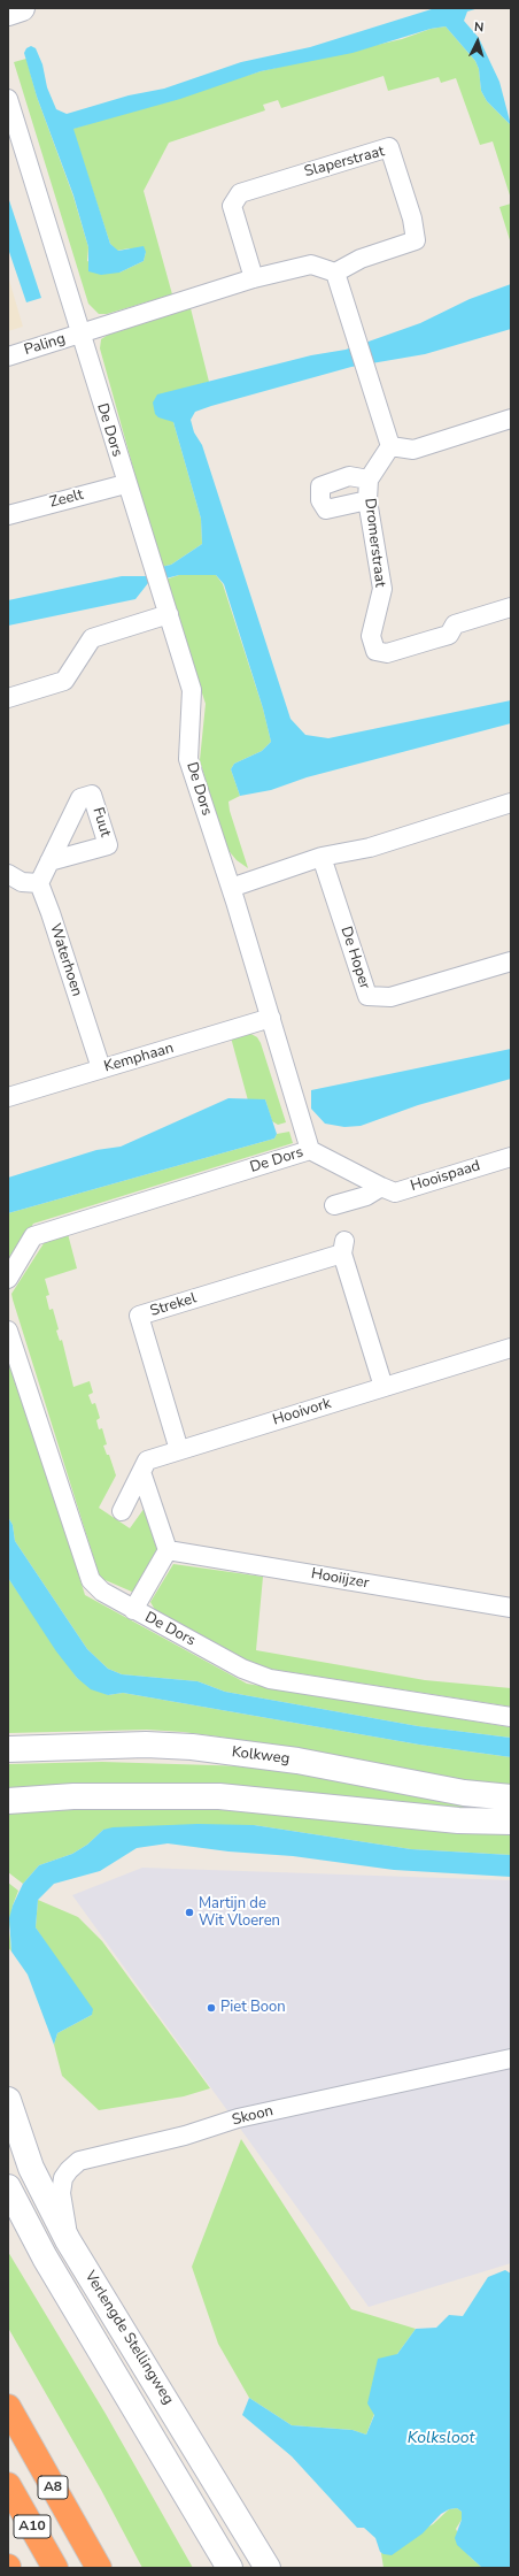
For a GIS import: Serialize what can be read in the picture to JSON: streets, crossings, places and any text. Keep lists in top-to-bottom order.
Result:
{
  "streets": {
    "highway": ["A8", "A10"],
    "street": [
      "Slaperstraat",
      "Paling",
      "De Dors",
      "Zeelt",
      "Dromerstraat",
      "De Hoper",
      "Waterhoen",
      "Kemphaan",
      "Hooispaad",
      "Strekel",
      "Hooivork",
      "Hooiijzer",
      "Kolkweg",
      "Skoon",
      "Verlengde Stellingweg"
    ]
  },
  "crossings": [
    ["Paling", "De Dors"],
    ["De Dors", "Zeelt"],
    ["De Dors", "Kemphaan"],
    ["De Dors", "Hooispaad"],
    ["Waterhoen", "Kemphaan"],
    ["Strekel", "Hooivork"],
    ["Skoon", "Verlengde Stellingweg"]
  ],
  "water": ["Kolksloot"],
  "places": ["Martijn de Wit Vloeren", "Piet Boon"],
  "north": "top"
}
